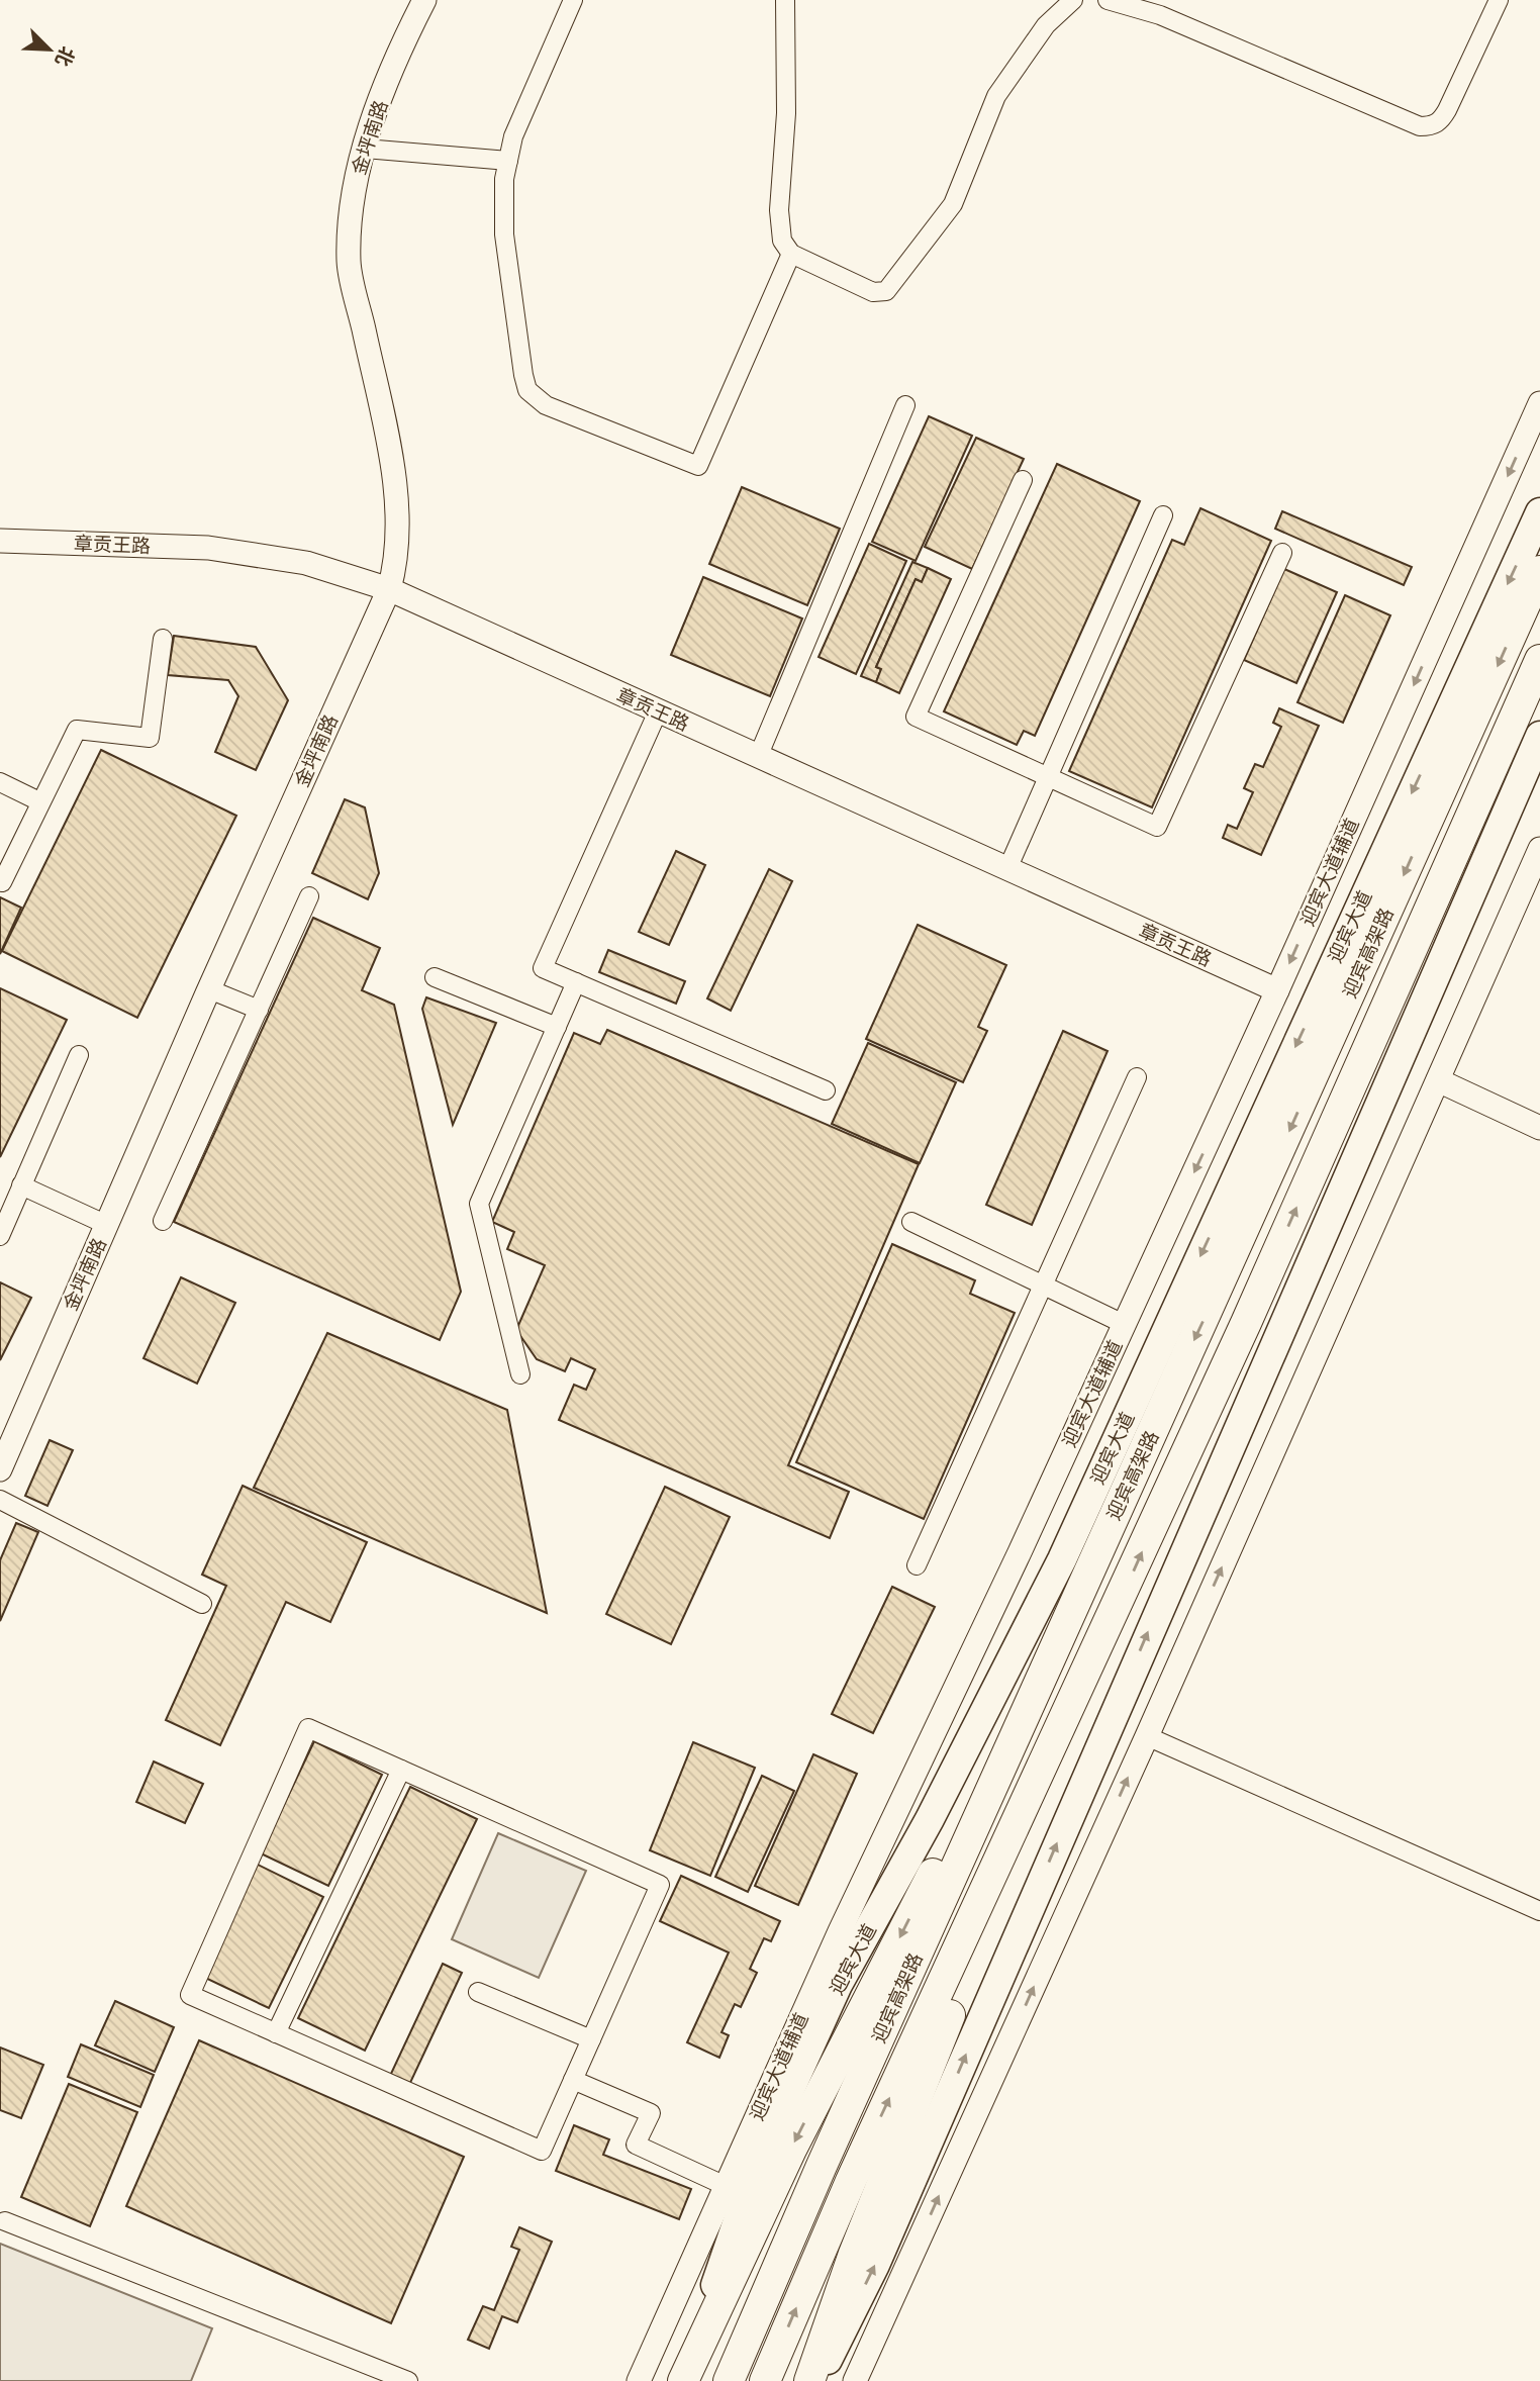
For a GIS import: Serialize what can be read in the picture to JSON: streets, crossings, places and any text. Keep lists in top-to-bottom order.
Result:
{
  "streets": {
    "highway": ["迎宾高架路"],
    "main road": ["迎宾大道"],
    "street": ["金坪南路", "章贡王路", "迎宾大道辅道"]
  },
  "crossings": [
    ["金坪南路", "章贡王路"],
    ["章贡王路", "迎宾大道辅道"]
  ],
  "north": "bottom right"
}
